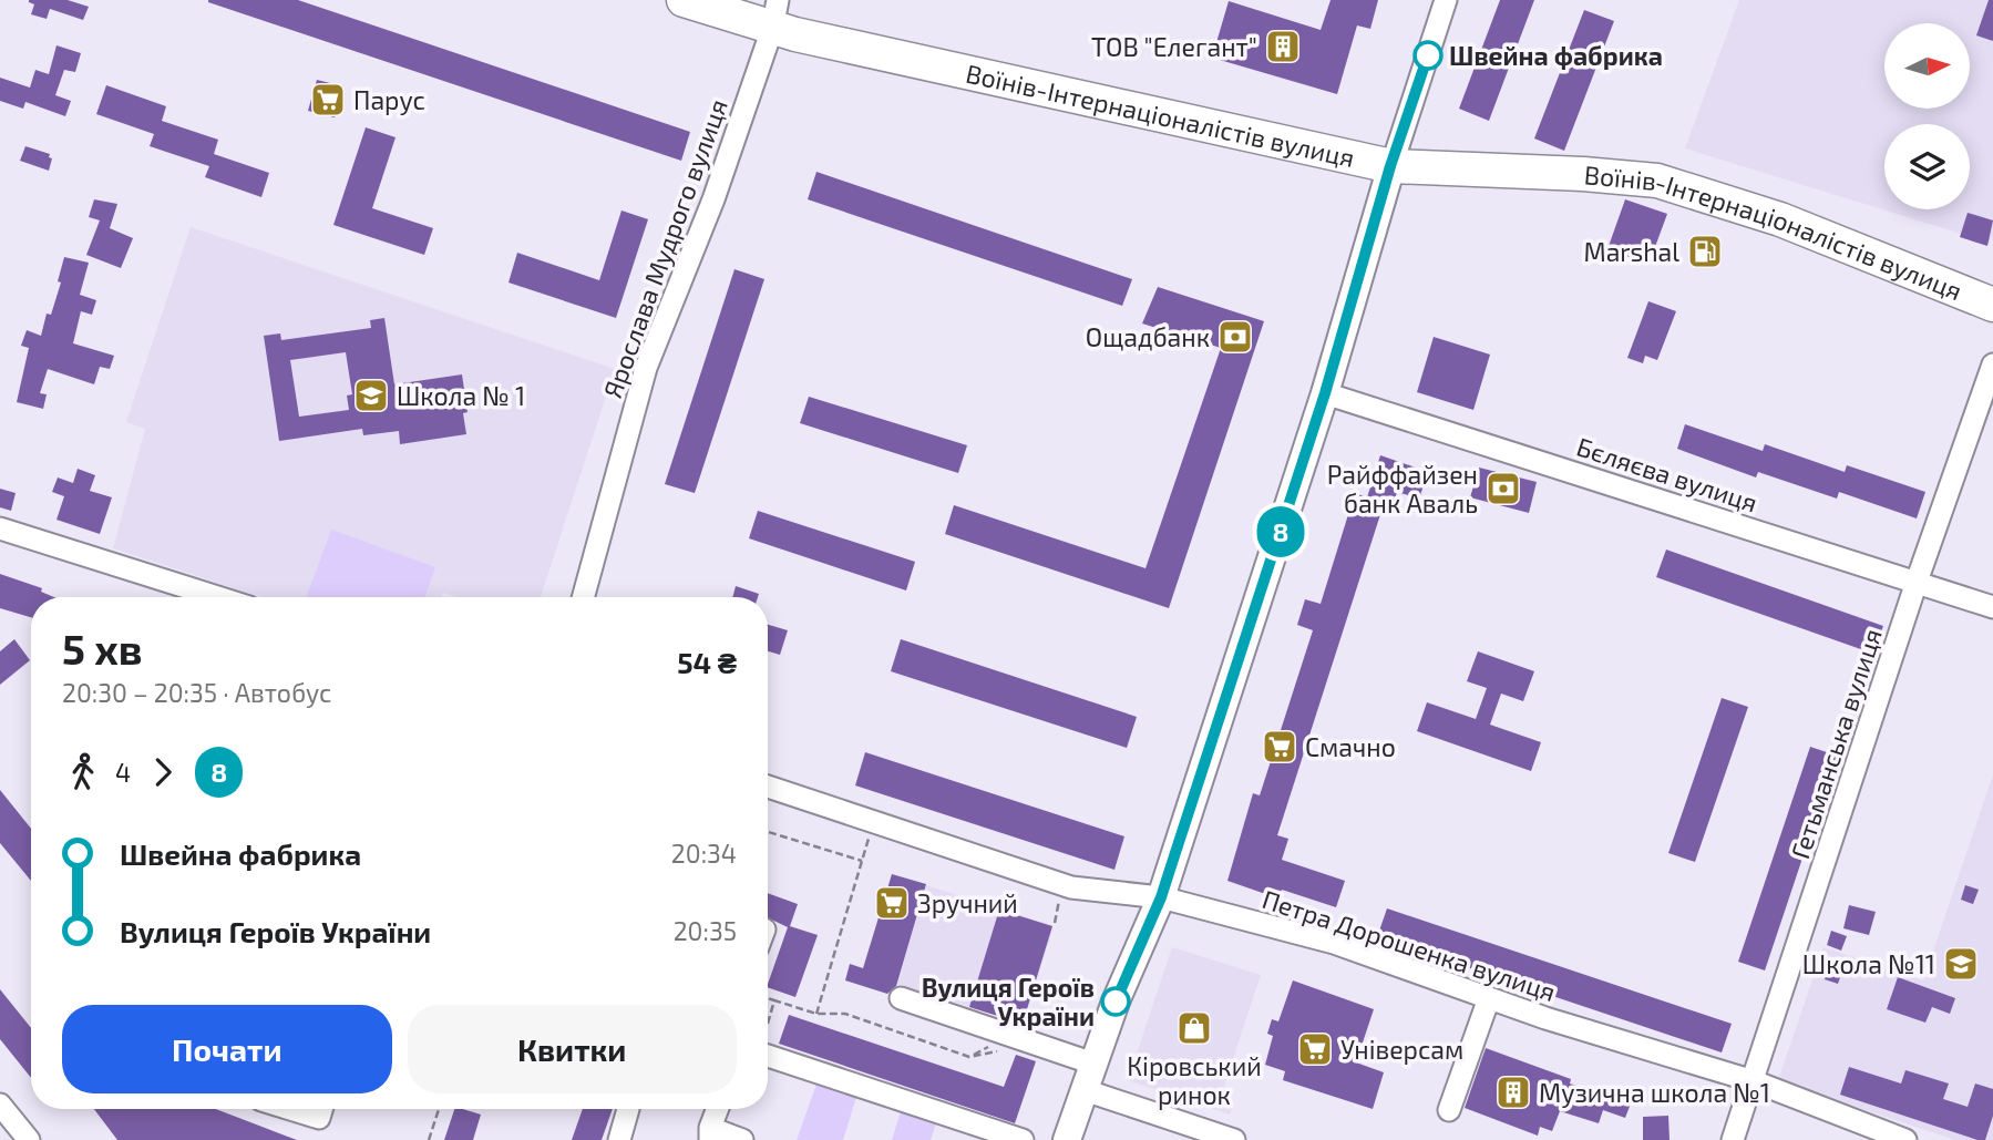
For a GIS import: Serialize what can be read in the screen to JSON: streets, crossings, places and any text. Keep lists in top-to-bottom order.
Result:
{
  "streets": {
    "highway": ["Воїнів-Інтернаціоналістів вулиця"],
    "street": [
      "Ярослава Мудрого вулиця",
      "Бєляєва вулиця",
      "Гетьманська вулиця",
      "Петра Дорошенка вулиця"
    ]
  },
  "crossings": [
    ["Воїнів-Інтернаціоналістів вулиця", "Ярослава Мудрого вулиця"],
    ["Бєляєва вулиця", "Гетьманська вулиця"],
    ["Гетьманська вулиця", "Петра Дорошенка вулиця"]
  ],
  "places": {
    "building": ["ТОВ \"Елегант\"", "Музична школа №1"],
    "other": ["Швейна фабрика", "Вулиця Героїв України"],
    "supermarket": [
      "Парус",
      "Смачно",
      "Зручний",
      "Універсам"
    ],
    "fuel station": ["Marshal"],
    "bank": ["Ощадбанк", "Райффайзен банк Аваль"],
    "school or university": ["Школа № 1", "Школа №11"],
    "shop": ["Кіровський ринок"]
  },
  "lines": ["bus line 8"],
  "north": "right",
  "page": {
    "on_map": "8",
    "heading": ["5 хв", "20:30 – 20:35 · Автобус", "54 ₴"],
    "legs": ["4", "8"],
    "list": [
      {
        "name": "Швейна фабрика",
        "value": "20:34"
      },
      {
        "name": "Вулиця Героїв України",
        "value": "20:35"
      }
    ],
    "buttons": ["Почати", "Квитки"]
  }
}
